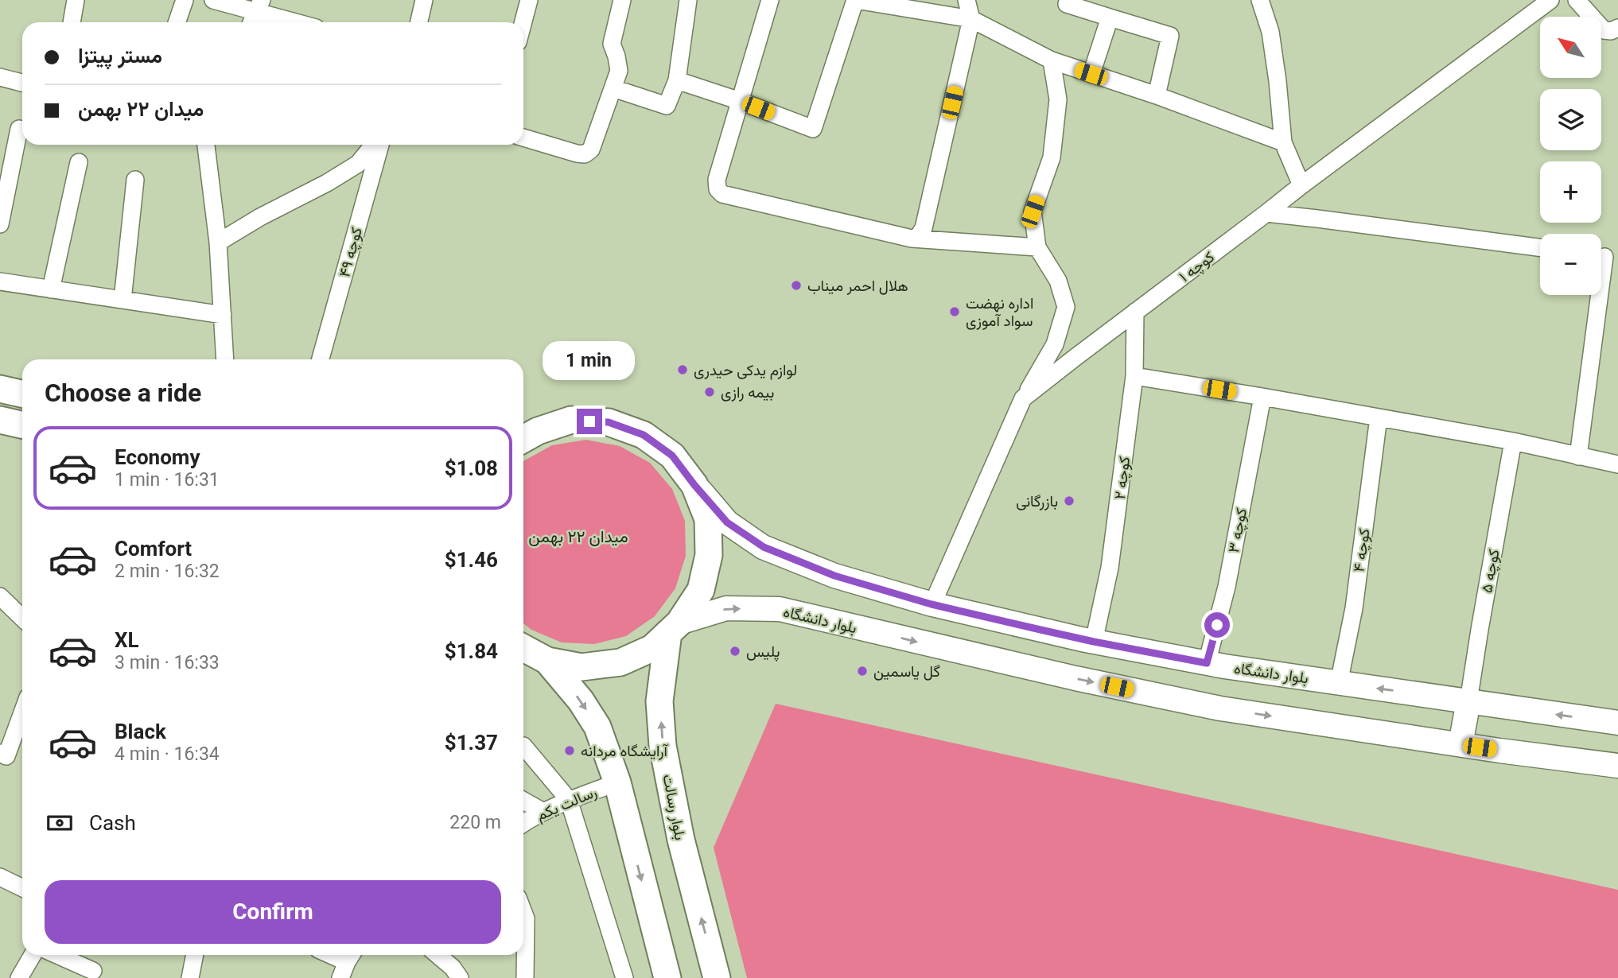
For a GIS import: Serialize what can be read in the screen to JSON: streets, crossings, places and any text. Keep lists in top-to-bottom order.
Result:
{
  "streets": {
    "main road": ["بلوار دانشگاه", "بلوار رسالت"],
    "street": [
      "کوچه ۴۹",
      "کوچه ۱",
      "کوچه ۲",
      "کوچه ۳",
      "کوچه ۴",
      "کوچه ۵",
      "رسالت یکم"
    ]
  },
  "crossings": [
    ["کوچه ۱", "کوچه ۲"],
    ["کوچه ۱", "بلوار دانشگاه"],
    ["کوچه ۲", "بلوار دانشگاه"],
    ["کوچه ۳", "بلوار دانشگاه"],
    ["کوچه ۴", "بلوار دانشگاه"],
    ["کوچه ۵", "بلوار دانشگاه"],
    ["بلوار دانشگاه", "بلوار رسالت"]
  ],
  "districts": ["میدان ۲۲ بهمن"],
  "places": [
    "هلال احمر میناب",
    "اداره نهضت سواد آموزی",
    "لوازم یدکی حیدری",
    "بیمه رازی",
    "بازرگانی",
    "پلیس",
    "گل یاسمین",
    "آرایشگاه مردانه"
  ],
  "north": "top left",
  "page": {
    "map_buttons": ["+", "−"],
    "banner": ["مستر پیتزا", "میدان ۲۲ بهمن"],
    "bubble": "1 min",
    "heading": "Choose a ride",
    "list": [
      {
        "name": "Economy",
        "note": "1 min · 16:31",
        "value": "$1.08"
      },
      {
        "name": "Comfort",
        "note": "2 min · 16:32",
        "value": "$1.46"
      },
      {
        "name": "XL",
        "note": "3 min · 16:33",
        "value": "$1.84"
      },
      {
        "name": "Black",
        "note": "4 min · 16:34",
        "value": "$1.37"
      }
    ],
    "pay": ["Cash", "220 m"],
    "buttons": "Confirm"
  }
}
